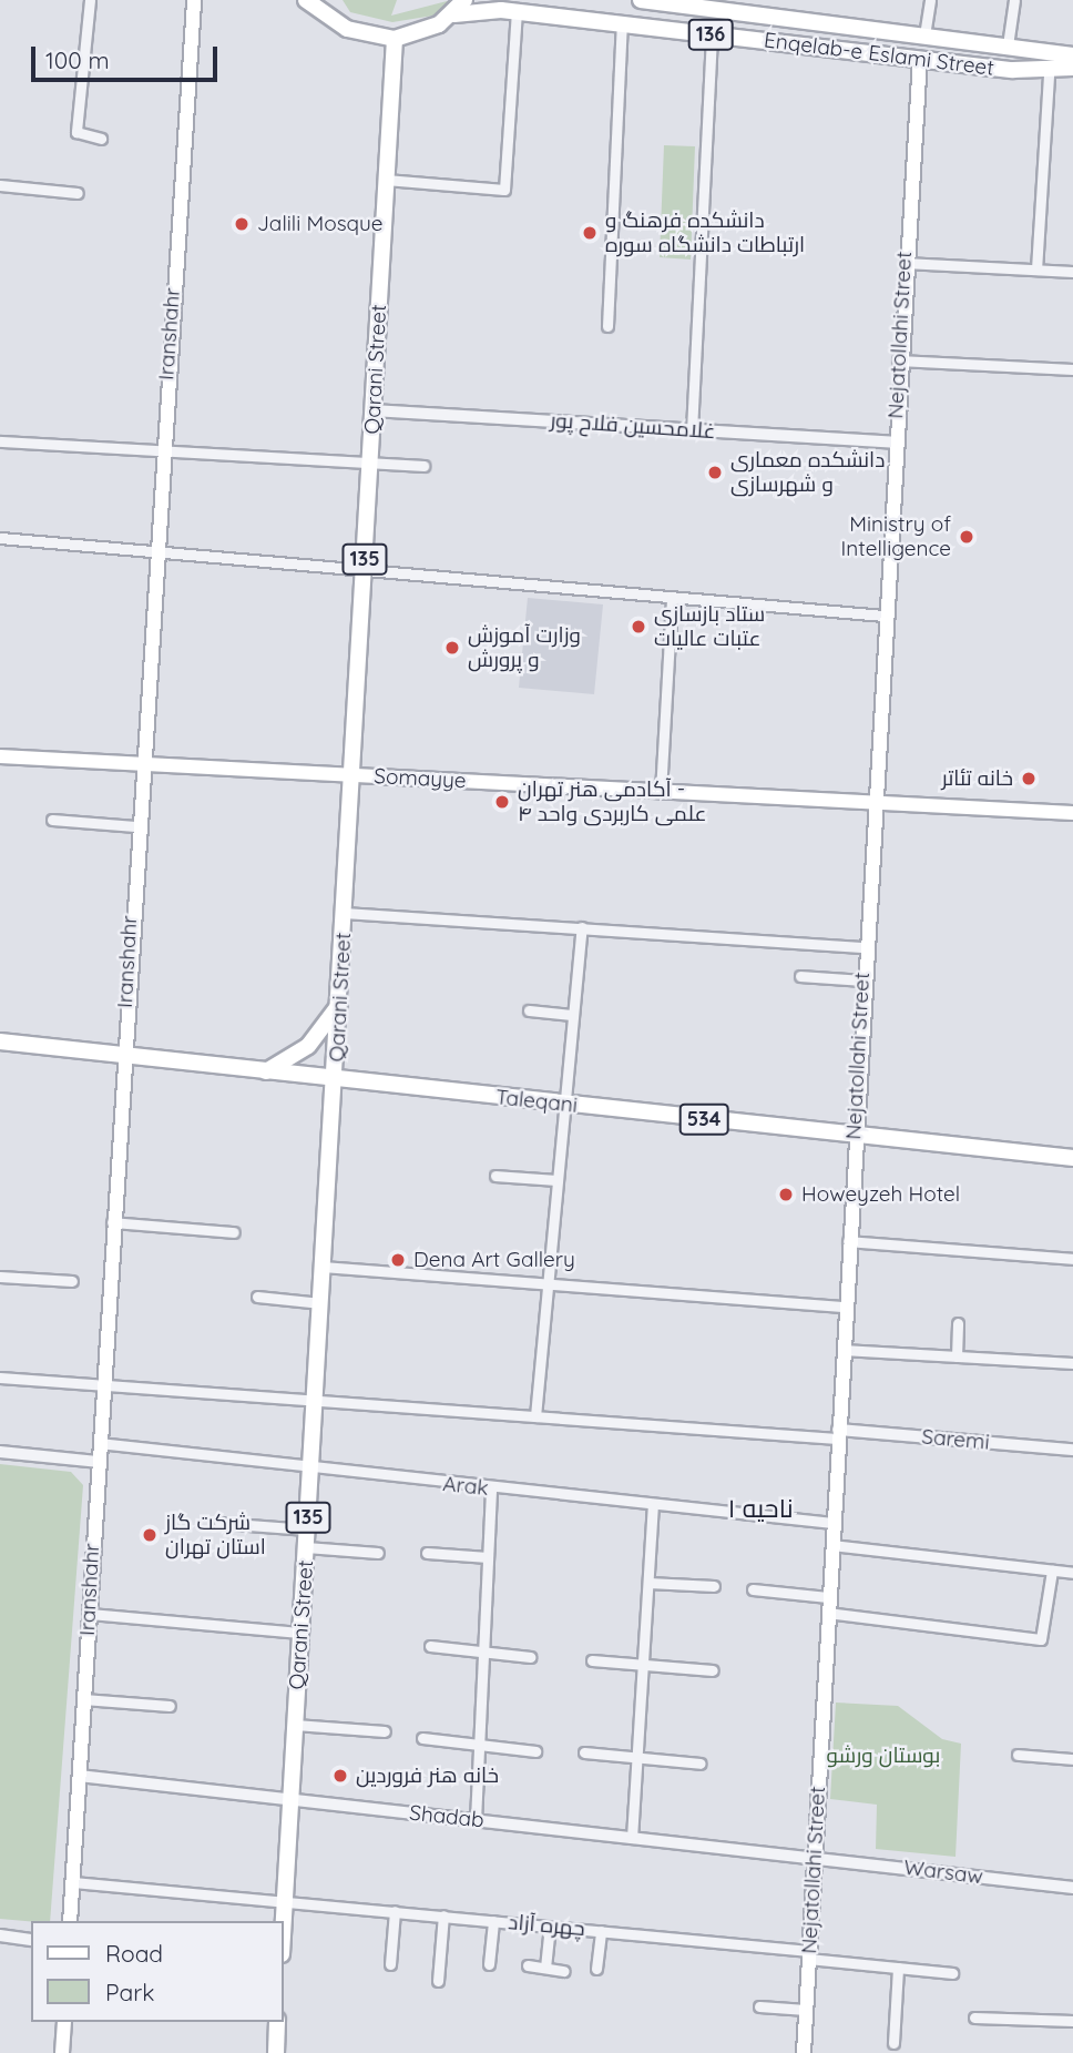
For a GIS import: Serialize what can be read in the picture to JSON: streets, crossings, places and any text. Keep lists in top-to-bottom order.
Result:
{
  "streets": {
    "main road": [
      "136",
      "Enqelab-e Eslami Street",
      "Iranshahr",
      "Nejatollahi Street",
      "Qarani Street",
      "135",
      "Somayye",
      "Taleqani",
      "534"
    ],
    "street": [
      "غلامحسین فلاح‌ پور",
      "Saremi",
      "Arak",
      "Shadab",
      "Warsaw",
      "چهره آزاد"
    ]
  },
  "crossings": [
    ["Enqelab-e Eslami Street", "Nejatollahi Street"],
    ["Iranshahr", "Somayye"],
    ["Iranshahr", "Taleqani"],
    ["Iranshahr", "Arak"],
    ["Iranshahr", "Shadab"],
    ["Iranshahr", "چهره آزاد"],
    ["Nejatollahi Street", "غلامحسین فلاح‌ پور"],
    ["Nejatollahi Street", "Somayye"],
    ["Nejatollahi Street", "Taleqani"],
    ["Nejatollahi Street", "Saremi"],
    ["Nejatollahi Street", "Arak"],
    ["Nejatollahi Street", "Shadab"],
    ["Nejatollahi Street", "Warsaw"],
    ["Nejatollahi Street", "چهره آزاد"],
    ["Qarani Street", "غلامحسین فلاح‌ پور"],
    ["Qarani Street", "Somayye"],
    ["Qarani Street", "Taleqani"],
    ["Qarani Street", "Arak"],
    ["Qarani Street", "Shadab"],
    ["Qarani Street", "چهره آزاد"],
    ["Shadab", "Warsaw"]
  ],
  "districts": ["ناحیه ۱"],
  "parks": ["بوستان ورشو"],
  "places": [
    "Jalili Mosque",
    "دانشکده فرهنگ و ارتباطات دانشگاه سوره",
    "دانشکده معماری و شهرسازی",
    "Ministry of Intelligence",
    "ستاد بازسازی عتبات عالیات",
    "وزارت آموزش و پرورش",
    "خانه تئاتر",
    "آکادمی هنر تهران - علمی کاربردی واحد ۴",
    "Howeyzeh Hotel",
    "Dena Art Gallery",
    "شرکت گاز استان تهران",
    "خانه هنر فروردین"
  ],
  "legend": ["Road", "Park"],
  "scale_bar": "100 m"
}
